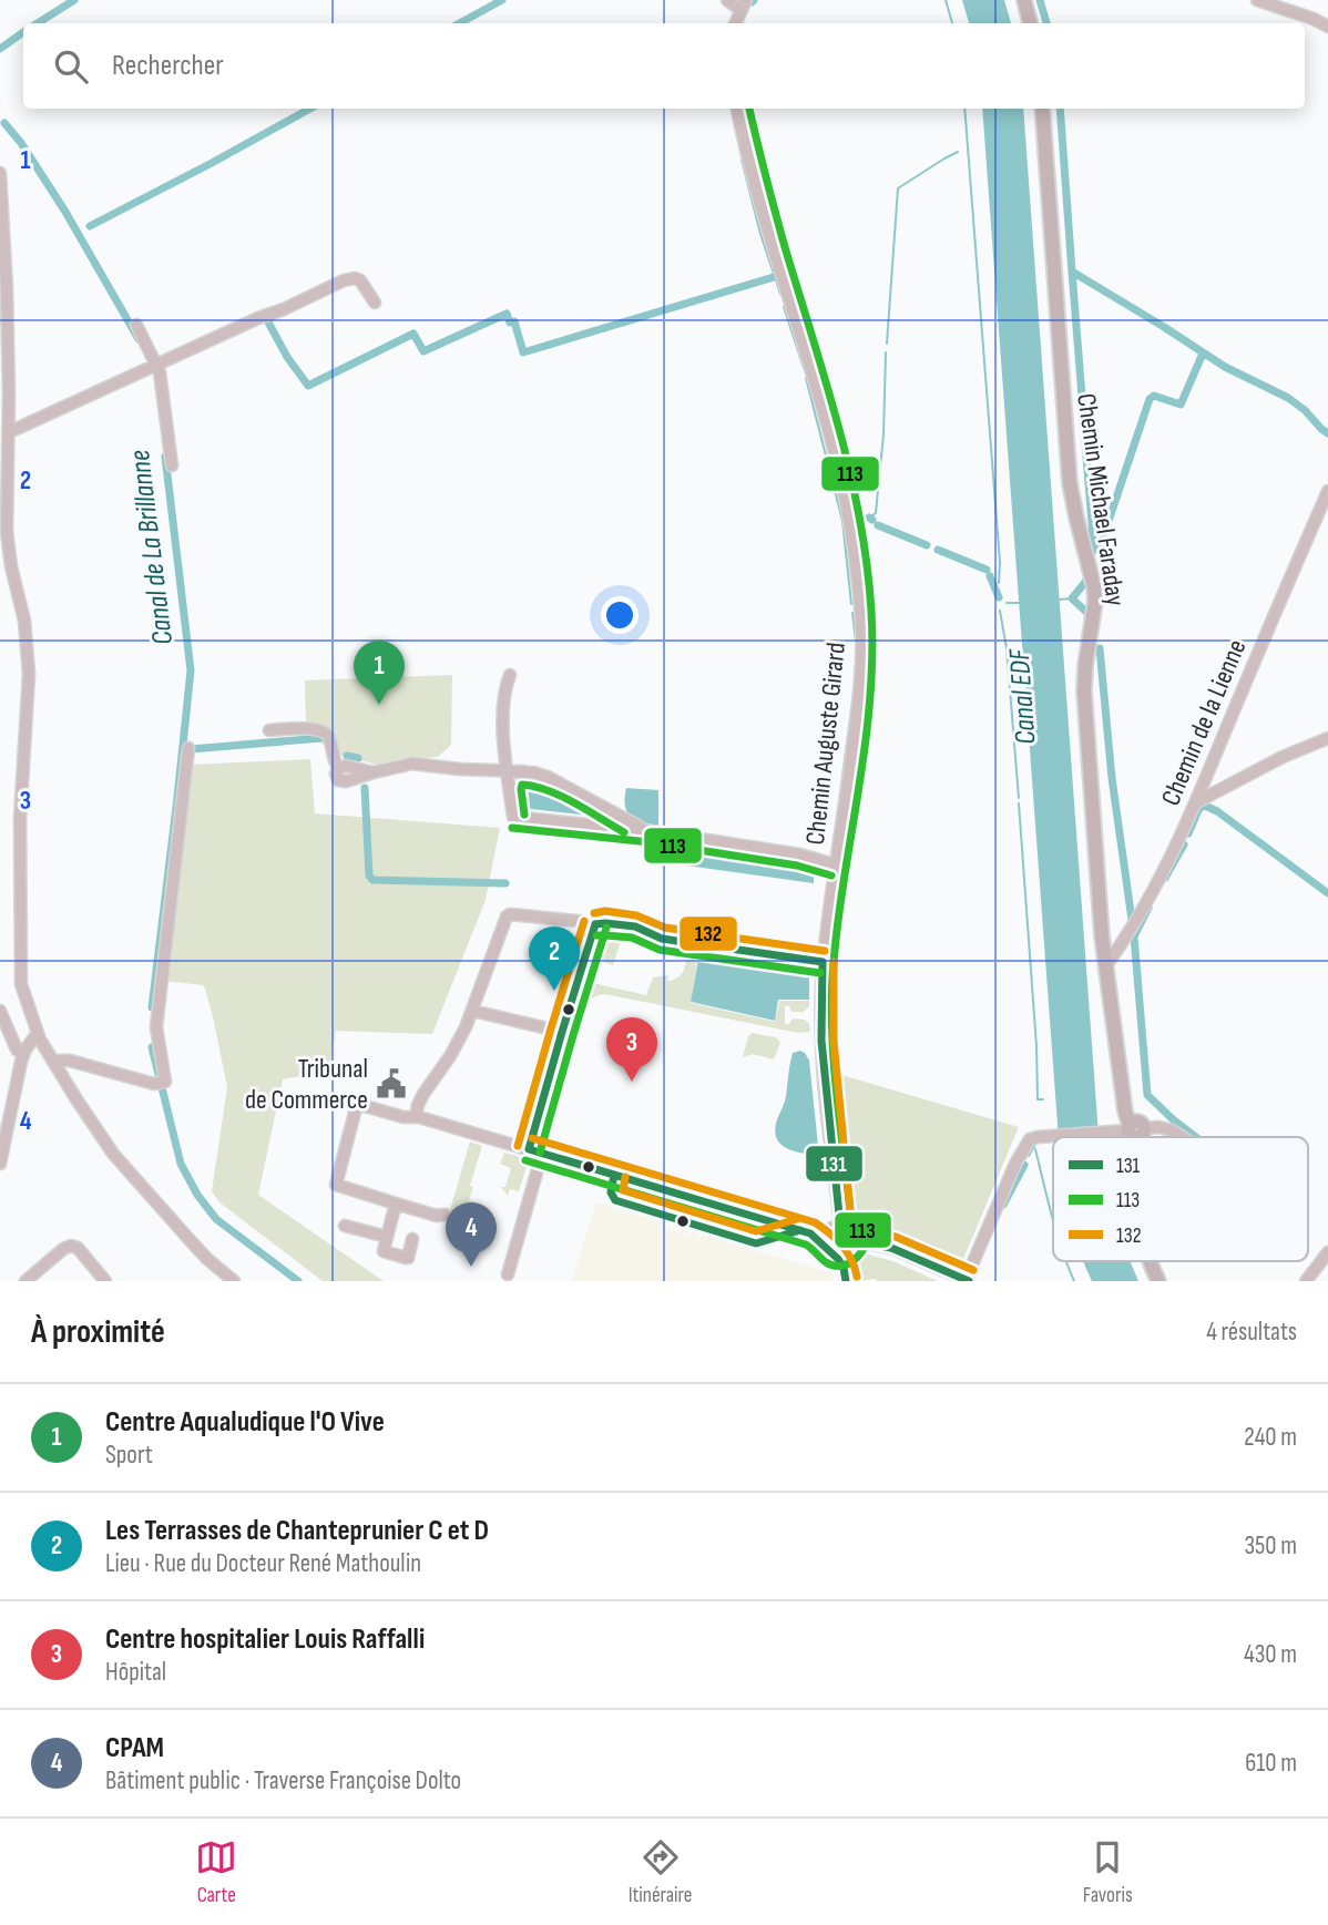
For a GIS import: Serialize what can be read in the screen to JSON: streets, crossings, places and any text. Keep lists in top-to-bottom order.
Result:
{
  "streets": {
    "main road": ["Chemin Michael Faraday"],
    "street": ["Chemin de la Lienne", "Chemin Auguste Girard"]
  },
  "crossings": [
    ["Chemin Michael Faraday", "Chemin de la Lienne"]
  ],
  "water": ["Canal de La Brillanne", "Canal EDF"],
  "places": {
    "public building": ["Tribunal de Commerce"]
  },
  "lines": ["transit line 113", "transit line 132", "transit line 131"],
  "legend": ["131", "113", "132"],
  "page": {
    "search": "Rechercher",
    "pins": [
      "1",
      "2",
      "3",
      "4"
    ],
    "heading": ["À proximité", "4 résultats"],
    "list": [
      {
        "mark": "1",
        "name": "Centre Aqualudique l'O Vive",
        "note": "Sport",
        "value": "240 m"
      },
      {
        "mark": "2",
        "name": "Les Terrasses de Chanteprunier C et D",
        "note": "Lieu · Rue du Docteur René Mathoulin",
        "value": "350 m"
      },
      {
        "mark": "3",
        "name": "Centre hospitalier Louis Raffalli",
        "note": "Hôpital",
        "value": "430 m"
      },
      {
        "mark": "4",
        "name": "CPAM",
        "note": "Bâtiment public · Traverse Françoise Dolto",
        "value": "610 m"
      }
    ],
    "nav": ["Carte", "Itinéraire", "Favoris"]
  },
  "grid": {
    "rows": [
      "1",
      "2",
      "3",
      "4"
    ]
  }
}
